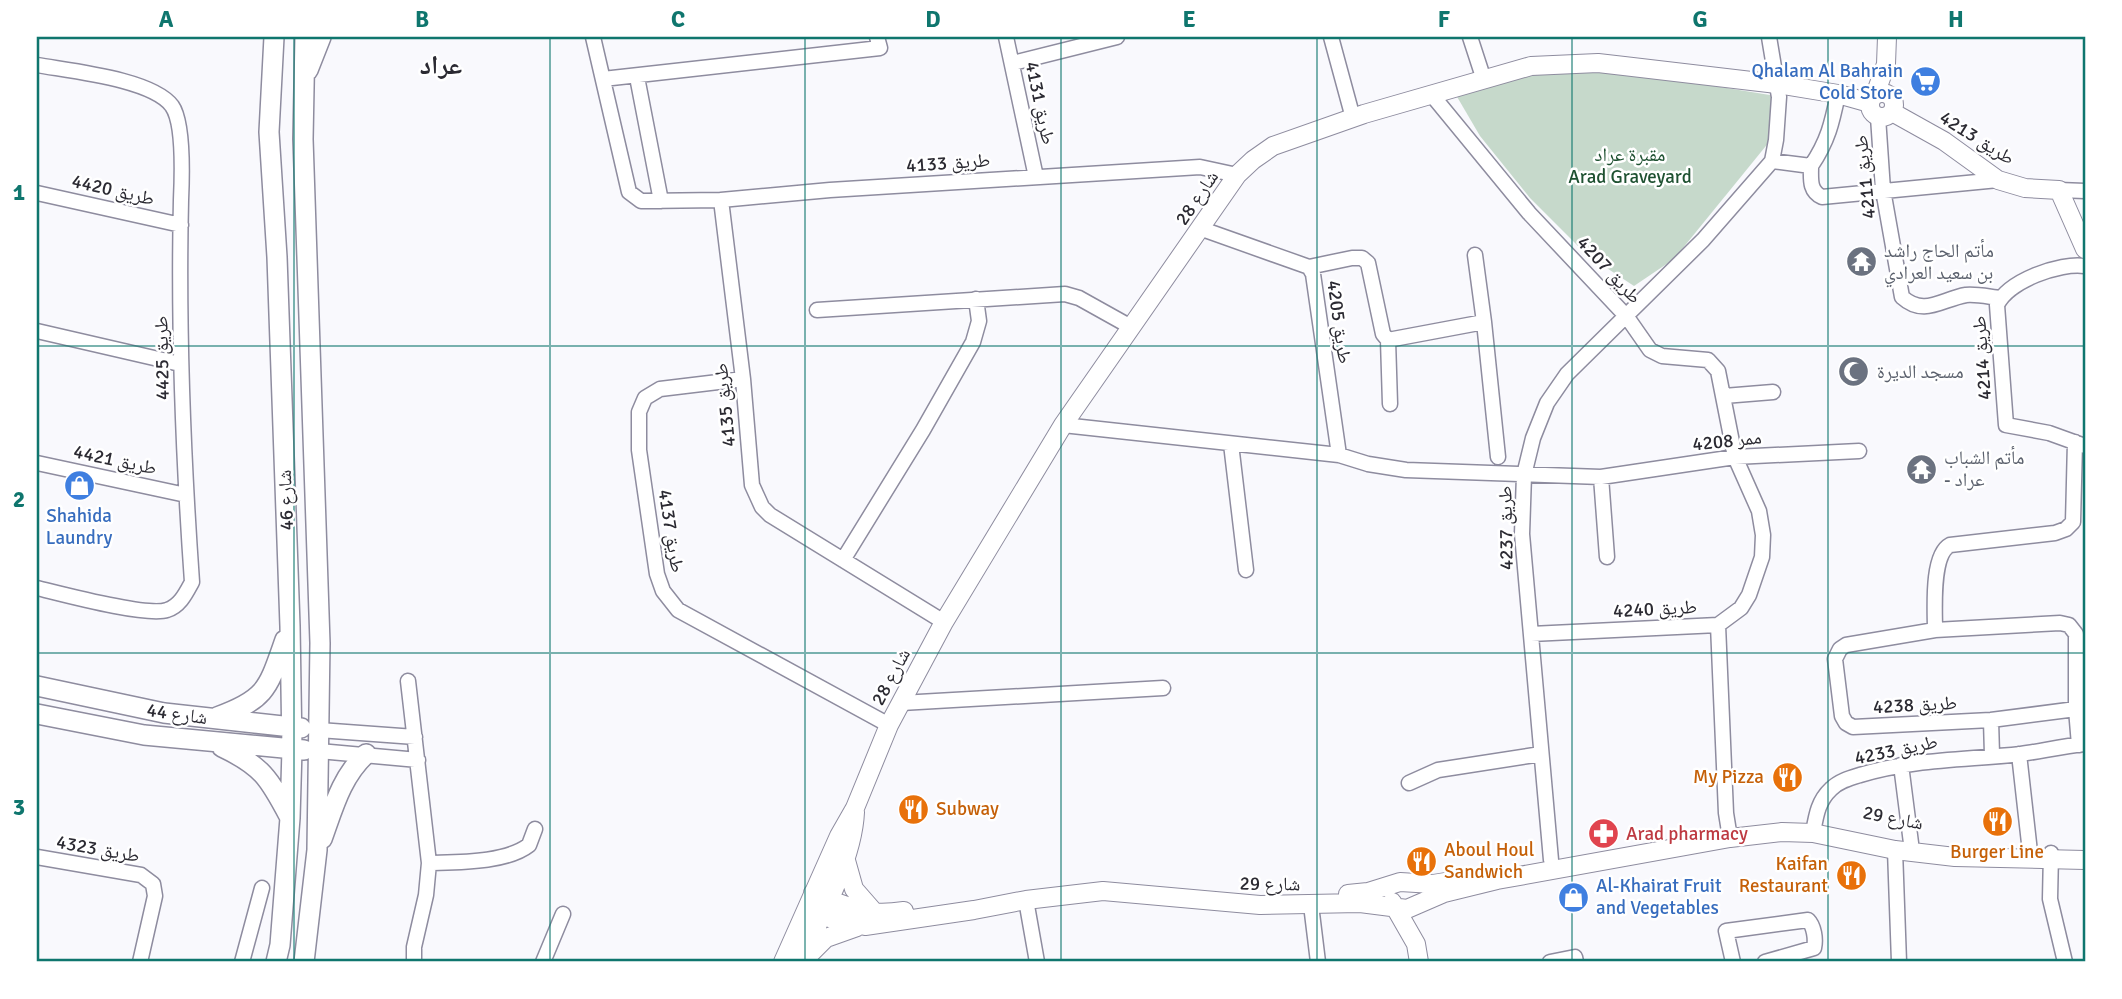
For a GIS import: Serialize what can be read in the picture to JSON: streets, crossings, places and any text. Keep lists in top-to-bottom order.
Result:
{
  "streets": {
    "main road": ["شارع 46", "شارع 44"],
    "street": [
      "طريق 4131",
      "طريق 4213",
      "طريق 4133",
      "طريق 4211",
      "طريق 4420",
      "شارع 28",
      "طريق 4207",
      "طريق 4205",
      "طريق 4425",
      "طريق 4214",
      "طريق 4135",
      "ممر 4208",
      "طريق 4421",
      "طريق 4237",
      "طريق 4137",
      "طريق 4240",
      "طريق 4238",
      "طريق 4233",
      "شارع 29",
      "طريق 4323"
    ]
  },
  "crossings": [
    ["طريق 4131", "طريق 4133"],
    ["طريق 4213", "طريق 4211"],
    ["طريق 4213", "شارع 28"],
    ["طريق 4133", "شارع 28"],
    ["طريق 4133", "طريق 4135"],
    ["طريق 4211", "شارع 28"],
    ["طريق 4211", "طريق 4214"],
    ["طريق 4420", "طريق 4425"],
    ["شارع 28", "طريق 4207"],
    ["شارع 28", "طريق 4205"],
    ["شارع 28", "طريق 4135"],
    ["شارع 28", "طريق 4137"],
    ["شارع 28", "شارع 29"],
    ["طريق 4207", "ممر 4208"],
    ["طريق 4207", "طريق 4237"],
    ["طريق 4207", "طريق 4240"],
    ["طريق 4425", "طريق 4421"],
    ["طريق 4135", "طريق 4137"],
    ["ممر 4208", "طريق 4237"],
    ["ممر 4208", "طريق 4240"],
    ["شارع 46", "شارع 44"],
    ["طريق 4237", "طريق 4240"],
    ["طريق 4237", "شارع 29"],
    ["طريق 4238", "طريق 4233"],
    ["طريق 4233", "شارع 29"]
  ],
  "districts": ["عراد"],
  "parks": ["مقبرة عراد Arad Graveyard"],
  "places": {
    "supermarket": ["Qhalam Al Bahrain Cold Store"],
    "temple": ["مأتم الحاج راشد بن سعيد العرادي", "مأتم الشباب - عراد"],
    "mosque": ["مسجد الديرة"],
    "shop": ["Shahida Laundry", "Al-Khairat Fruit and Vegetables"],
    "restaurant": [
      "My Pizza",
      "Subway",
      "Burger Line",
      "Aboul Houl Sandwich",
      "Kaifan Restaurant"
    ],
    "pharmacy": ["Arad pharmacy"]
  },
  "grid": {
    "columns": [
      "A",
      "B",
      "C",
      "D",
      "E",
      "F",
      "G",
      "H"
    ],
    "rows": ["1", "2", "3"]
  }
}
